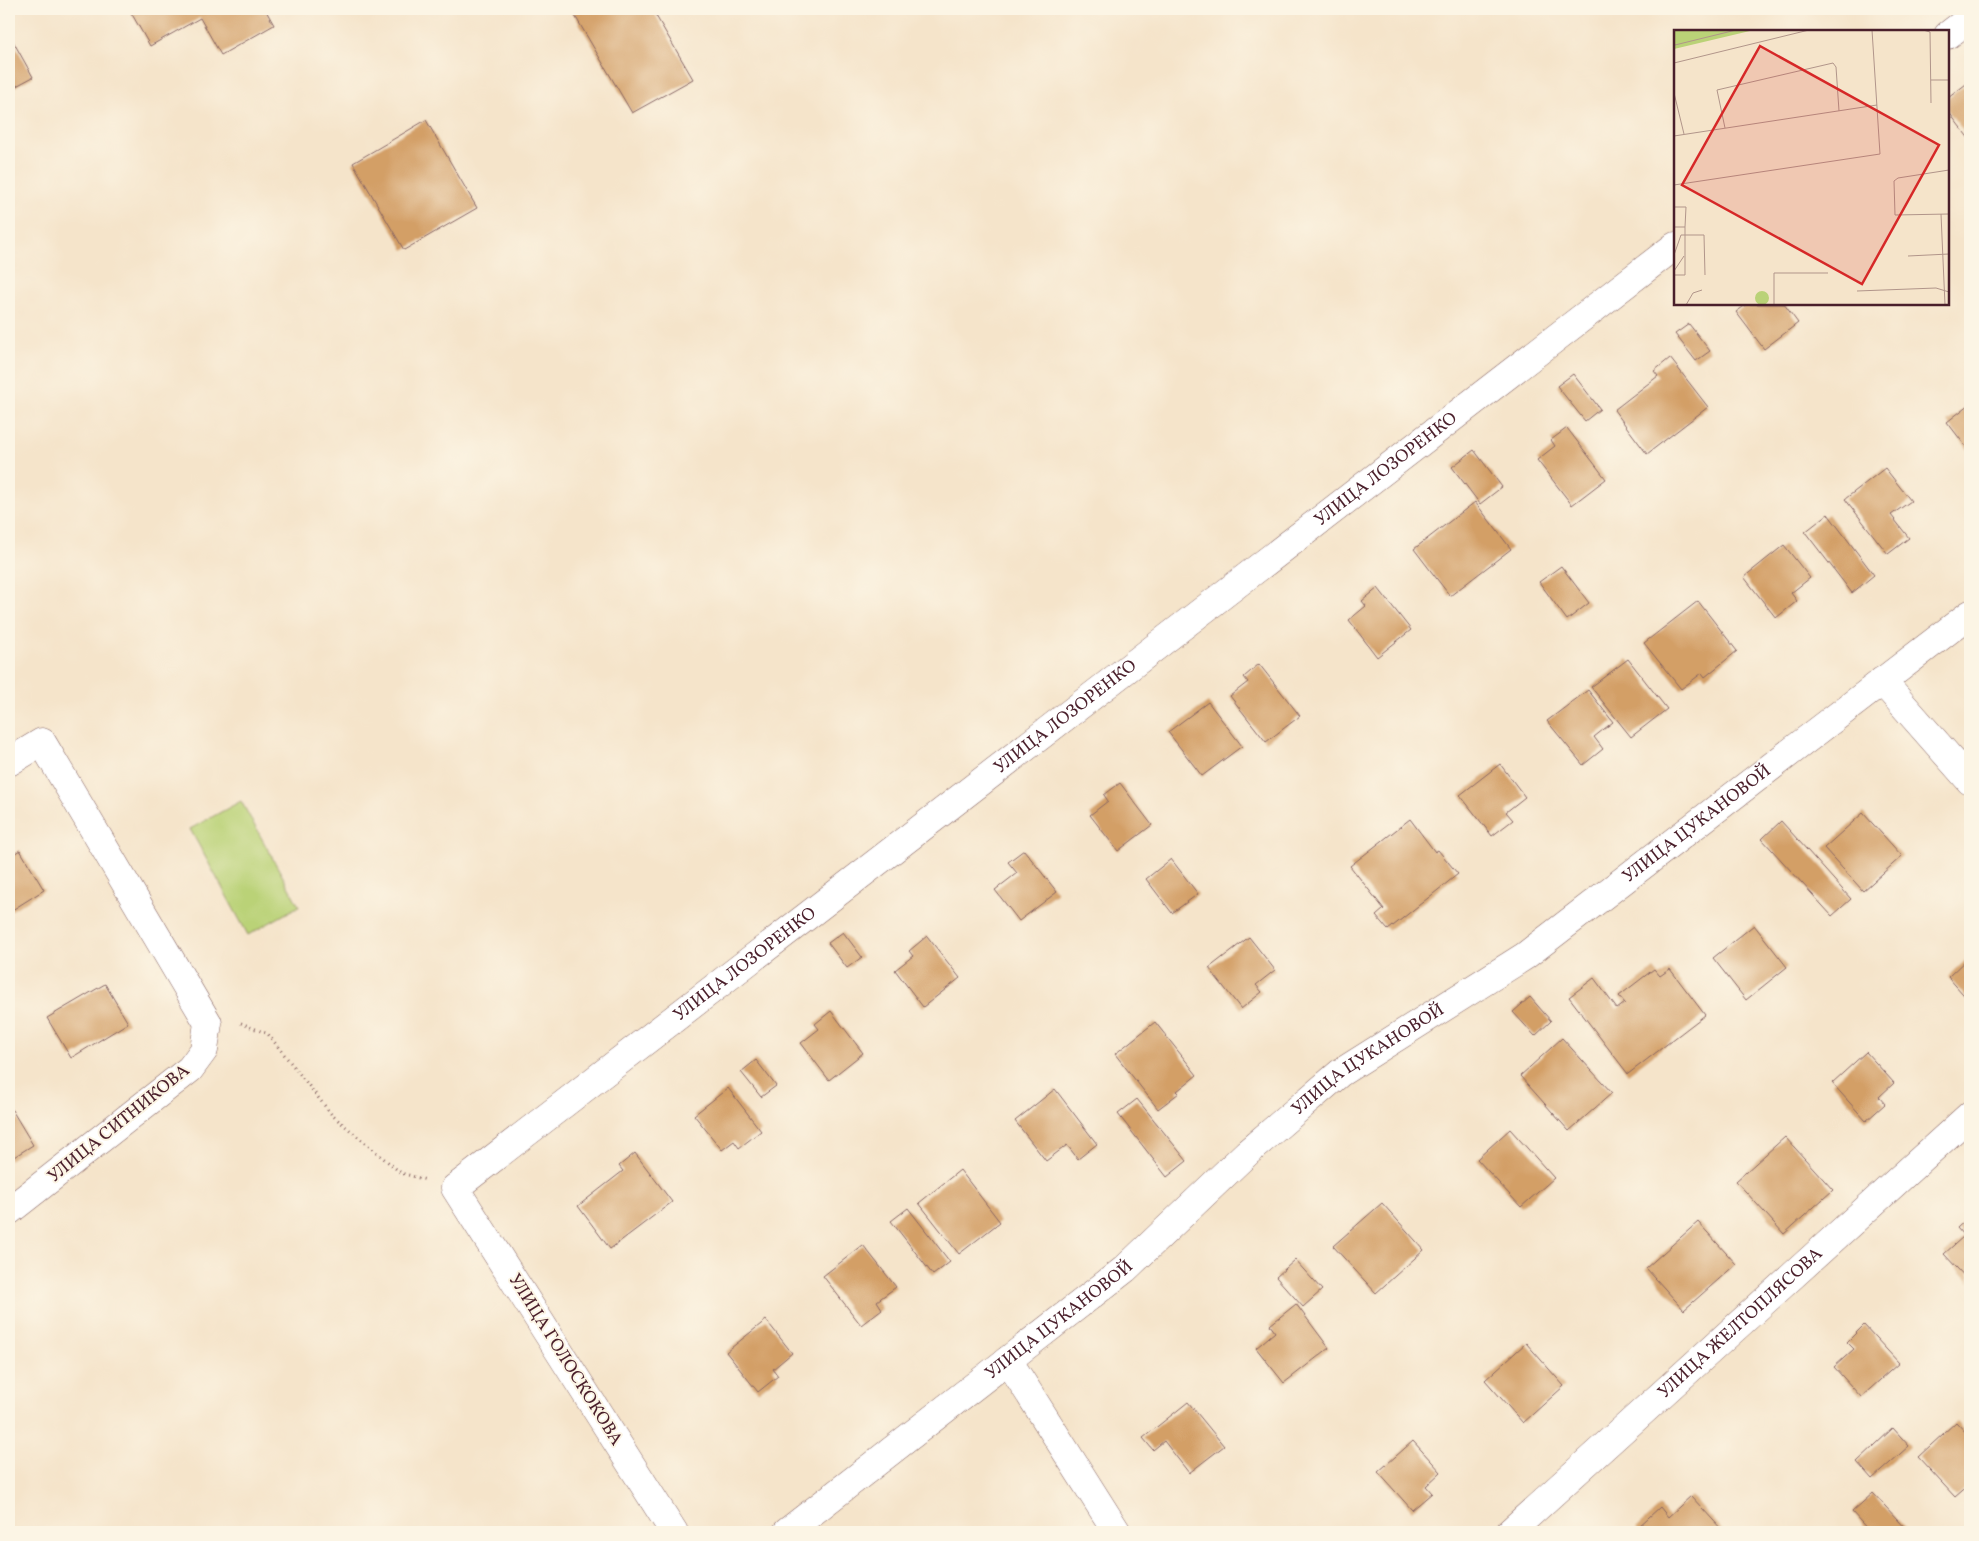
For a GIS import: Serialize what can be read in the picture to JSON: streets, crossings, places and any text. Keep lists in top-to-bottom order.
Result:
{
  "streets": {
    "street": [
      "УЛИЦА ЛОЗОРЕНКО",
      "УЛИЦА ЦУКАНОВОЙ",
      "УЛИЦА СИТНИКОВА",
      "УЛИЦА ЖЕЛТОПЛЯСОВА",
      "УЛИЦА ГОЛОСКОКОВА"
    ]
  },
  "crossings": [
    ["УЛИЦА ЛОЗОРЕНКО", "УЛИЦА ГОЛОСКОКОВА"]
  ]
}
